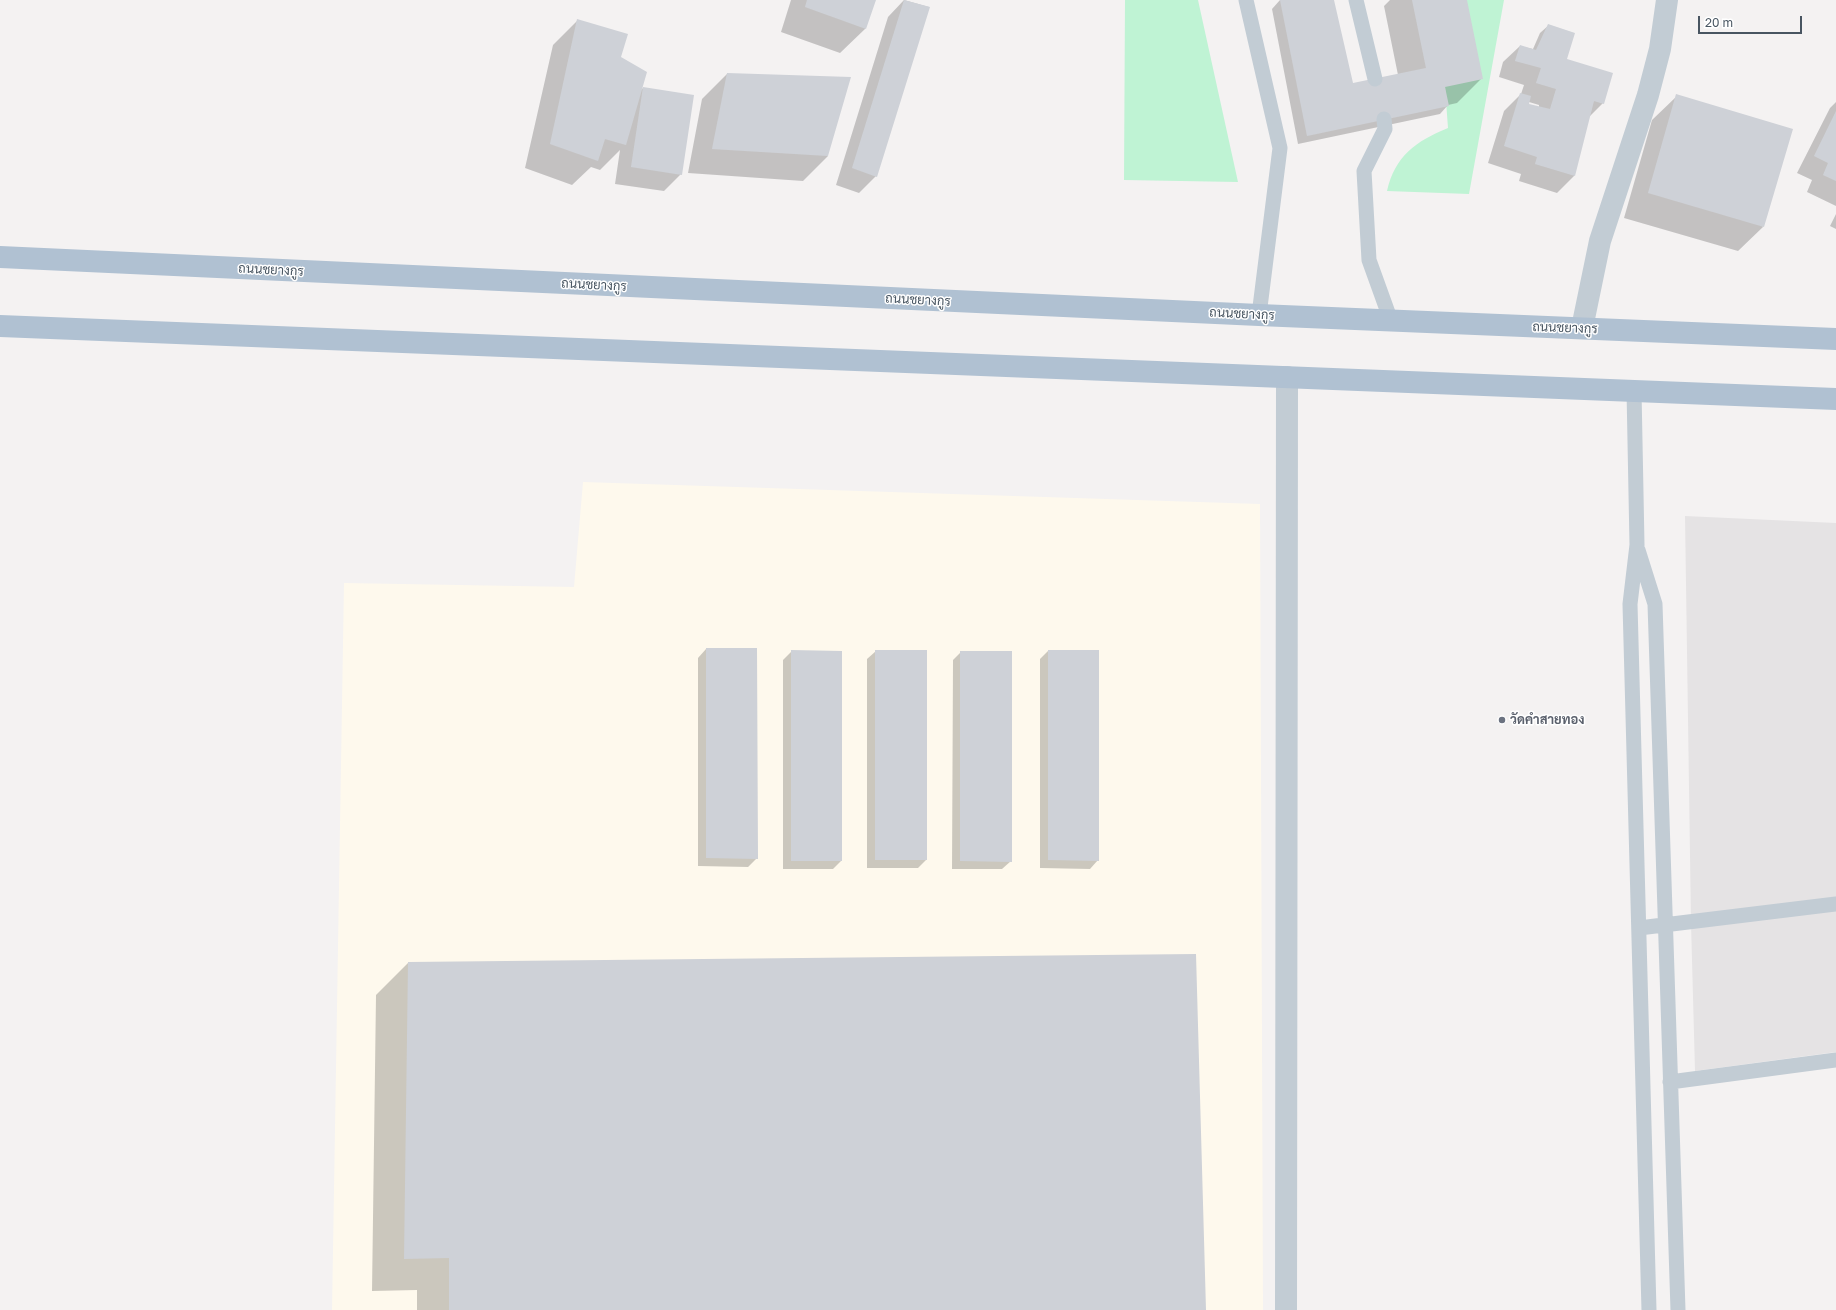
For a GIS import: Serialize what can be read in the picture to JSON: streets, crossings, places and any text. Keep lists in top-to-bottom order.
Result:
{
  "streets": {
    "main road": ["ถนนชยางกูร"]
  },
  "places": ["วัดคำสายทอง"],
  "scale_bar": "20 m"
}
